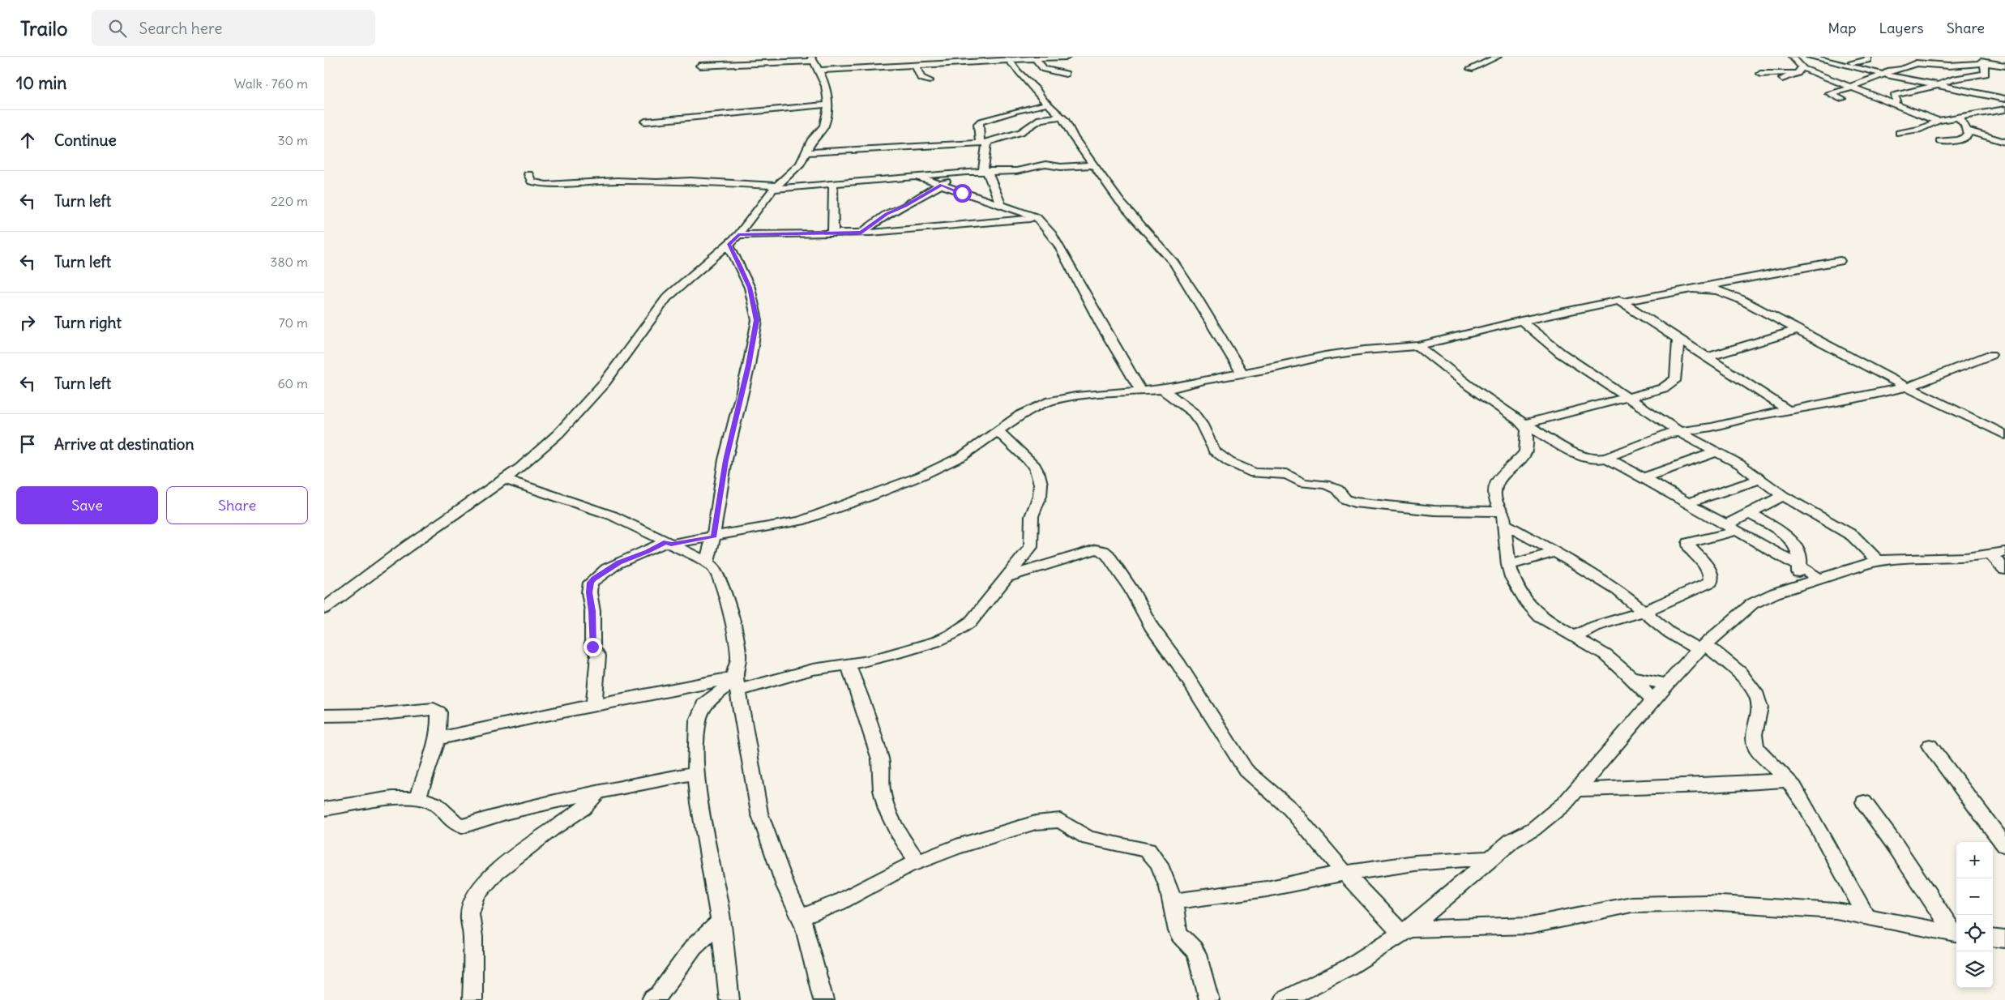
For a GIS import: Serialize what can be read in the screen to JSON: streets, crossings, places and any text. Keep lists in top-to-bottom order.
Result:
{
  "page": {
    "header": "Trailo",
    "search": "Search here",
    "nav": ["Map", "Layers", "Share"],
    "heading": ["10 min", "Walk · 760 m"],
    "list": [
      ["Continue", "30 m"],
      ["Turn left", "220 m"],
      ["Turn left", "380 m"],
      ["Turn right", "70 m"],
      ["Turn left", "60 m"],
      "Arrive at destination"
    ],
    "buttons": ["Save", "Share"],
    "map_buttons": ["+", "−"]
  }
}
